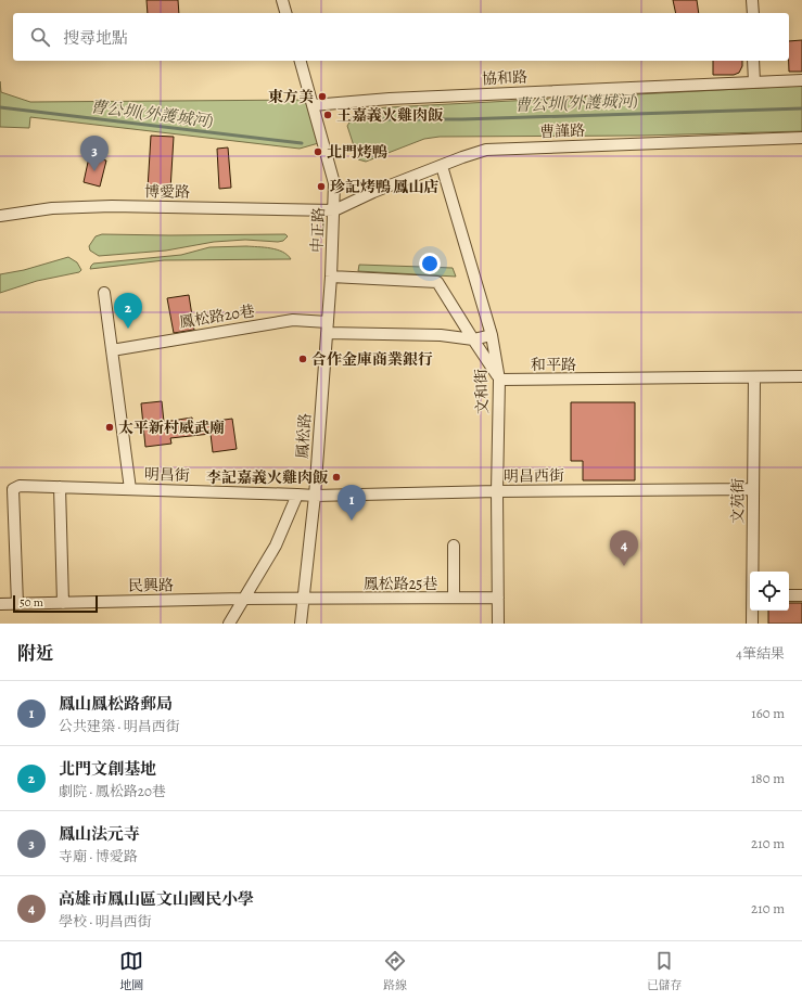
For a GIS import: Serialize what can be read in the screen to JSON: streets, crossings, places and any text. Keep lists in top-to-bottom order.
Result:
{
  "streets": {
    "street": [
      "協和路",
      "曹謹路",
      "博愛路",
      "中正路",
      "鳳松路20巷",
      "和平路",
      "文和街",
      "鳳松路",
      "明昌街",
      "明昌西街",
      "文苑街",
      "鳳松路25巷",
      "民興路"
    ]
  },
  "crossings": [
    ["協和路", "中正路"],
    ["曹謹路", "博愛路"],
    ["曹謹路", "中正路"],
    ["曹謹路", "文和街"],
    ["博愛路", "中正路"],
    ["中正路", "鳳松路"],
    ["鳳松路20巷", "鳳松路"],
    ["和平路", "文和街"],
    ["和平路", "文苑街"],
    ["文和街", "明昌西街"],
    ["文和街", "鳳松路25巷"],
    ["鳳松路", "明昌街"],
    ["鳳松路", "明昌西街"],
    ["鳳松路", "鳳松路25巷"],
    ["鳳松路", "民興路"],
    ["明昌街", "明昌西街"],
    ["明昌街", "民興路"],
    ["明昌西街", "文苑街"],
    ["鳳松路25巷", "民興路"]
  ],
  "water": ["曹公圳(外護城河)"],
  "places": [
    "東方美",
    "王嘉義火雞肉飯",
    "北門烤鴨",
    "珍記烤鴨 鳳山店",
    "合作金庫商業銀行",
    "太平新村威武廟",
    "李記嘉義火雞肉飯"
  ],
  "scale_bar": "50 m",
  "page": {
    "search": "搜尋地點",
    "pins": [
      "3",
      "2",
      "1",
      "4"
    ],
    "scale": "50 m",
    "heading": ["附近", "4筆結果"],
    "list": [
      {
        "mark": "1",
        "name": "鳳山鳳松路郵局",
        "note": "公共建築 · 明昌西街",
        "value": "160 m"
      },
      {
        "mark": "2",
        "name": "北門文創基地",
        "note": "劇院 · 鳳松路20巷",
        "value": "180 m"
      },
      {
        "mark": "3",
        "name": "鳳山法元寺",
        "note": "寺廟 · 博愛路",
        "value": "210 m"
      },
      {
        "mark": "4",
        "name": "高雄市鳳山區文山國民小學",
        "note": "學校 · 明昌西街",
        "value": "210 m"
      }
    ],
    "nav": ["地圖", "路線", "已儲存"]
  }
}
